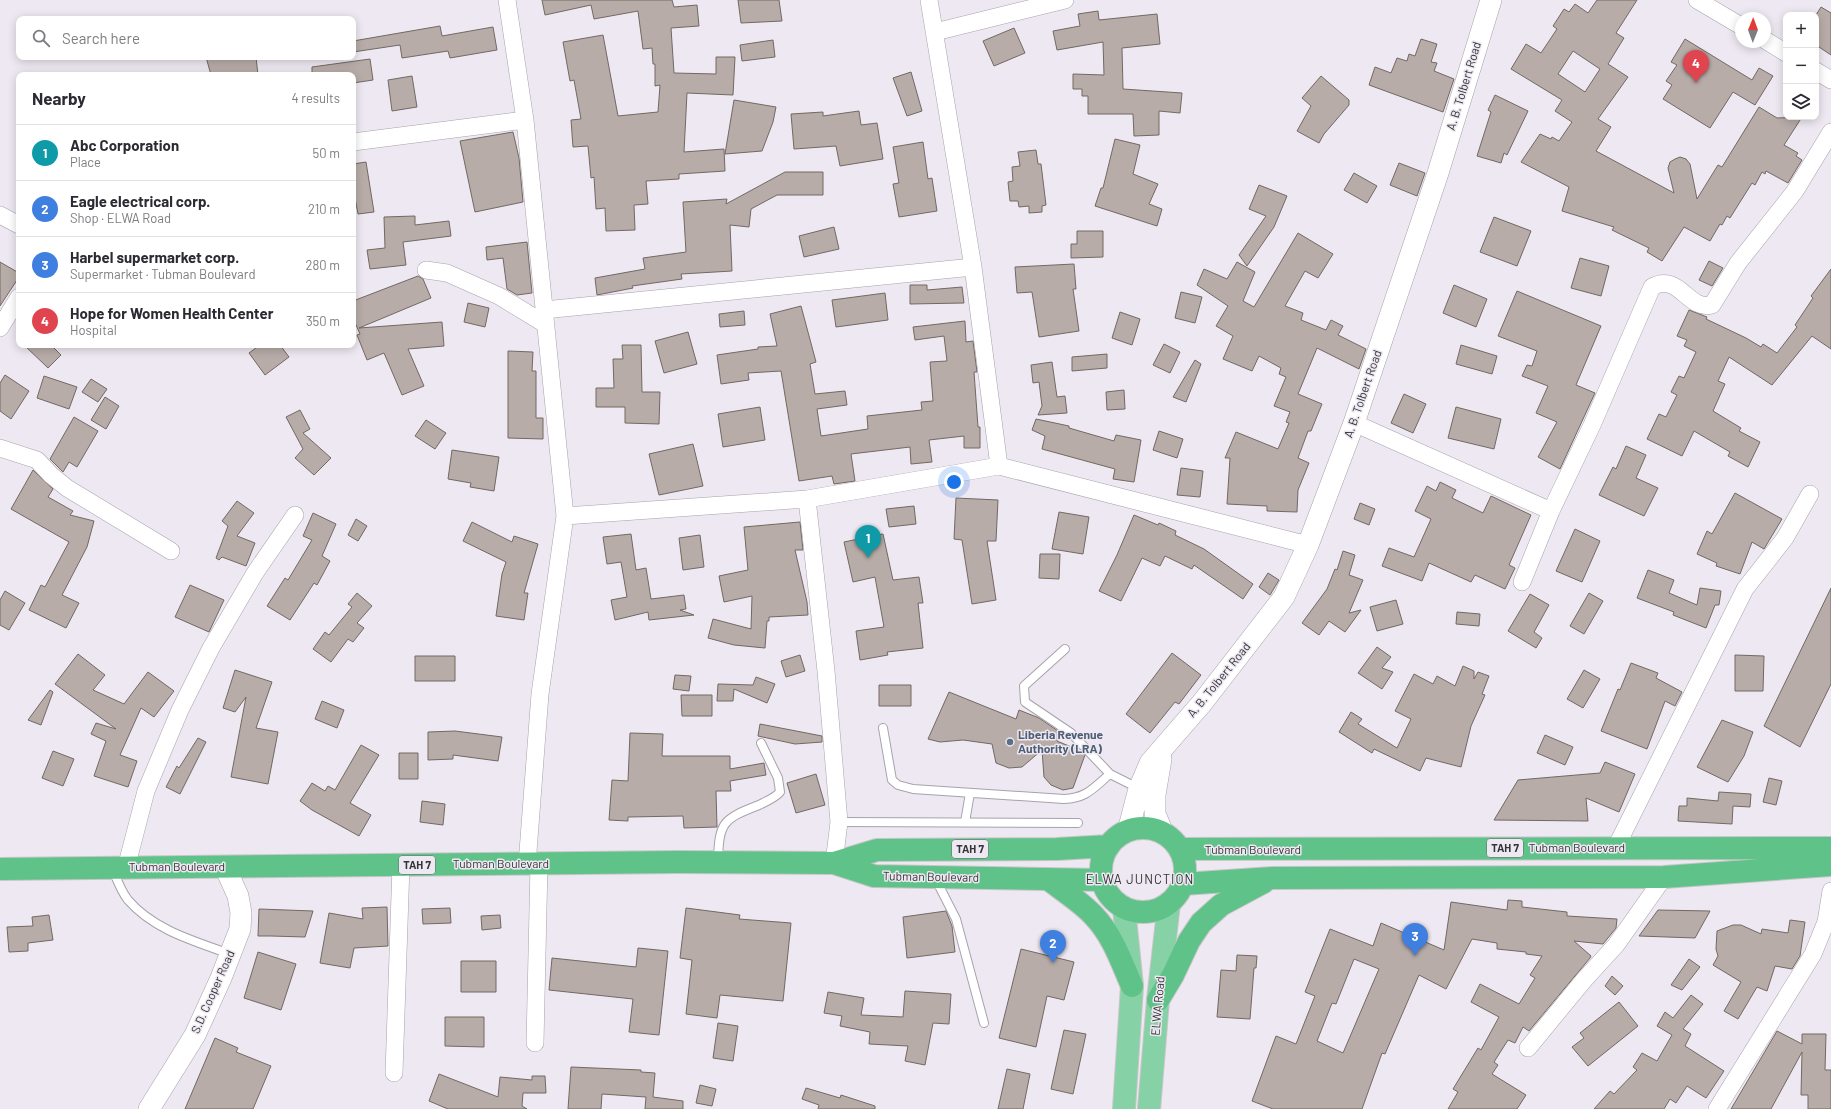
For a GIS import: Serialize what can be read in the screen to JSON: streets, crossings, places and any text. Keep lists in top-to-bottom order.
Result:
{
  "streets": {
    "highway": ["TAH 7", "Tubman Boulevard"],
    "main road": ["ELWA Road"],
    "street": ["A. B. Tolbert Road", "S.D. Cooper Road"]
  },
  "crossings": [
    ["A. B. Tolbert Road", "Tubman Boulevard"],
    ["A. B. Tolbert Road", "ELWA Road"],
    ["Tubman Boulevard", "S.D. Cooper Road"],
    ["Tubman Boulevard", "ELWA Road"]
  ],
  "districts": ["ELWA JUNCTION"],
  "places": ["Liberia Revenue Authority (LRA)"],
  "north": "top",
  "page": {
    "map_buttons": ["+", "−"],
    "search": "Search here",
    "pins": [
      "4",
      "1",
      "3",
      "2"
    ],
    "heading": ["Nearby", "4 results"],
    "list": [
      {
        "mark": "1",
        "name": "Abc Corporation",
        "note": "Place",
        "value": "50 m"
      },
      {
        "mark": "2",
        "name": "Eagle electrical corp.",
        "note": "Shop · ELWA Road",
        "value": "210 m"
      },
      {
        "mark": "3",
        "name": "Harbel supermarket corp.",
        "note": "Supermarket · Tubman Boulevard",
        "value": "280 m"
      },
      {
        "mark": "4",
        "name": "Hope for Women Health Center",
        "note": "Hospital",
        "value": "350 m"
      }
    ]
  }
}
